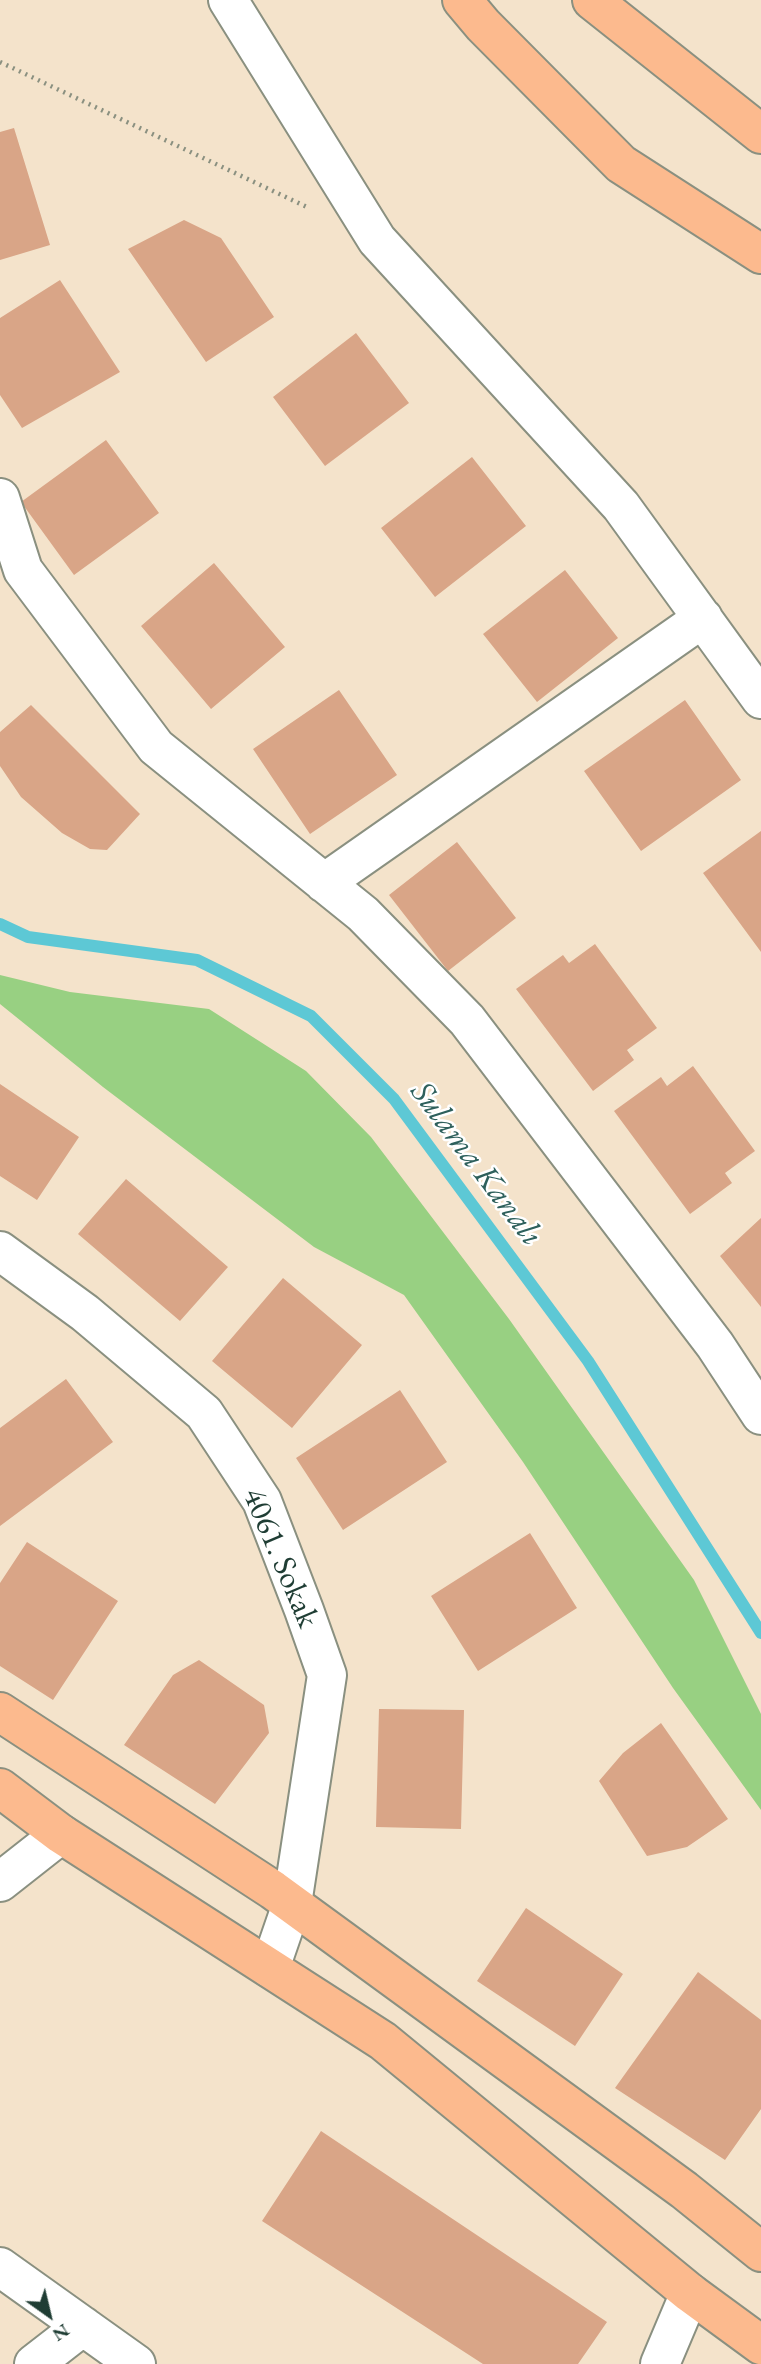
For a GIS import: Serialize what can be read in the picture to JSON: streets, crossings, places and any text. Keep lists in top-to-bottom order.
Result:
{
  "streets": {
    "street": ["4061. Sokak"]
  },
  "water": ["Sulama Kanalı"],
  "north": "bottom right"
}
